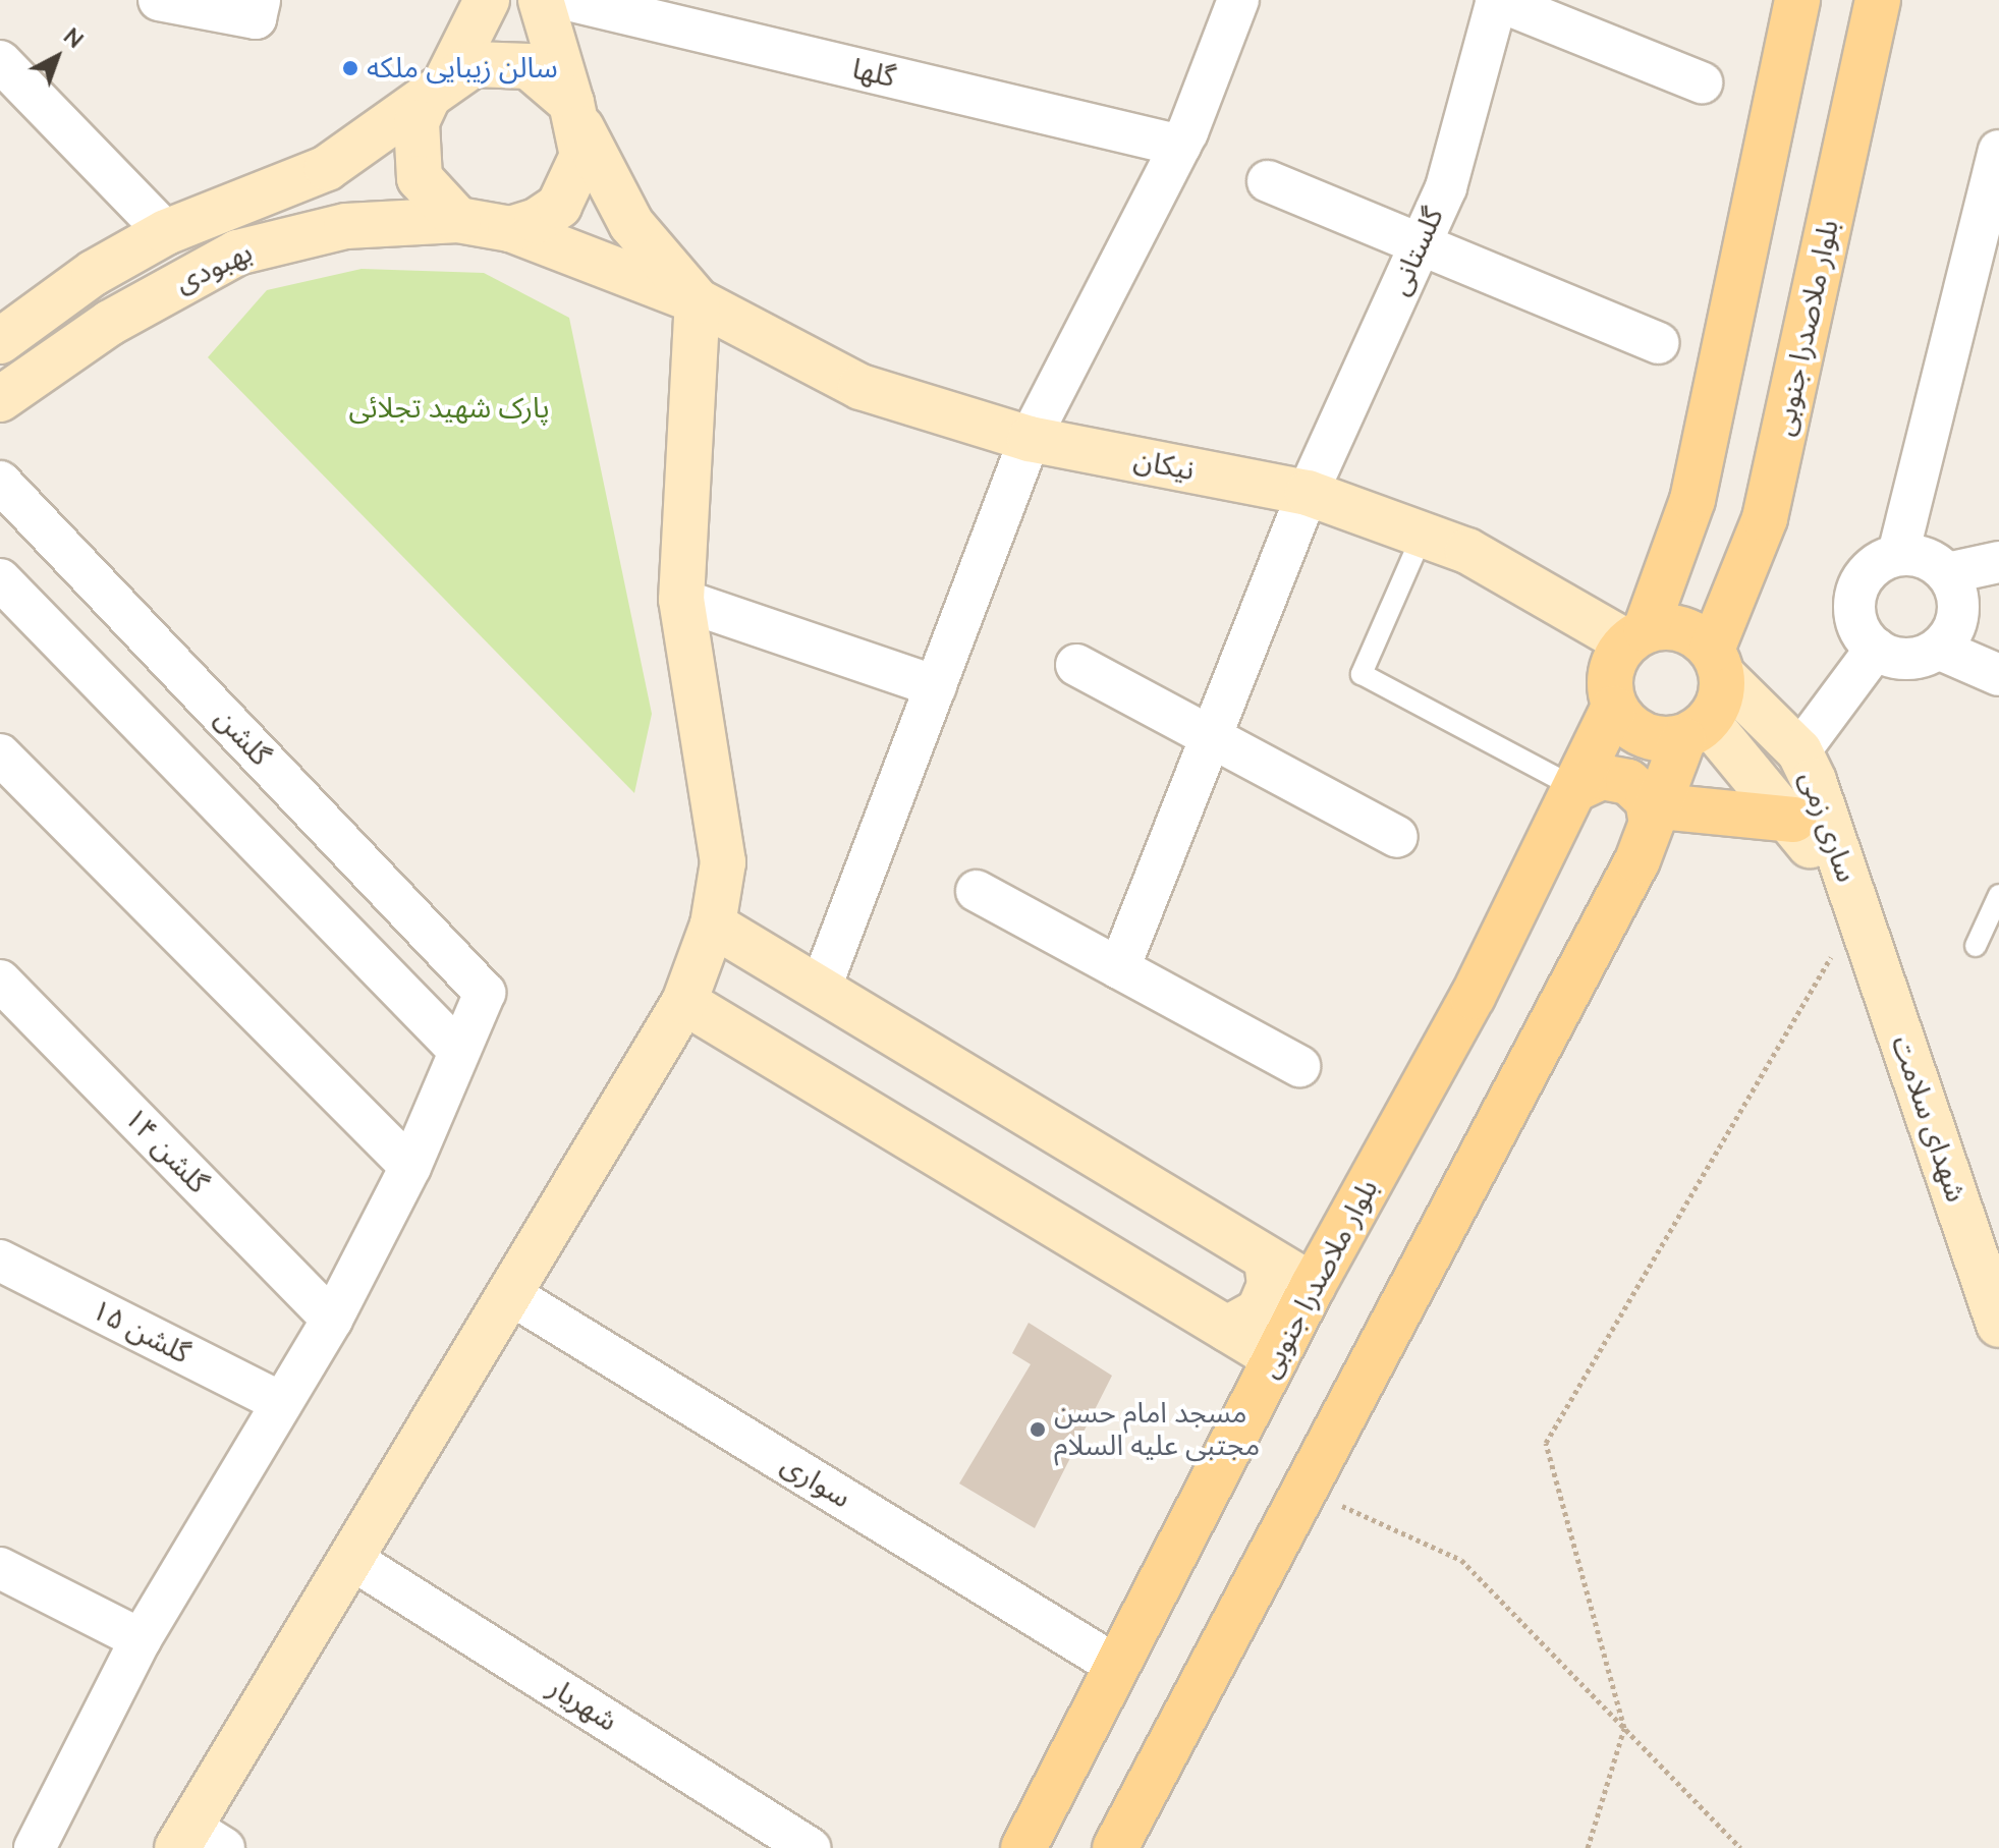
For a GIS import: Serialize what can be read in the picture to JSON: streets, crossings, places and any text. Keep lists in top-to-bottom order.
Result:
{
  "streets": {
    "main road": ["بلوار ملاصدرا جنوبی"],
    "street": [
      "گلها",
      "گلستانی",
      "بهبودی",
      "نیکان",
      "گلشن",
      "ساری زمی",
      "شهدای سلامت",
      "گلشن ۱۴",
      "گلشن ۱۵",
      "سواری",
      "شهریار"
    ]
  },
  "crossings": [
    ["گلستانی", "نیکان"],
    ["بهبودی", "نیکان"],
    ["بلوار ملاصدرا جنوبی", "نیکان"],
    ["بلوار ملاصدرا جنوبی", "ساری زمی"],
    ["بلوار ملاصدرا جنوبی", "سواری"],
    ["نیکان", "ساری زمی"],
    ["ساری زمی", "شهدای سلامت"]
  ],
  "parks": ["پارک شهید تجلائی"],
  "places": ["سالن زیبایی ملکه", "مسجد امام حسن مجتبی علیه السلام"],
  "north": "top right"
}
